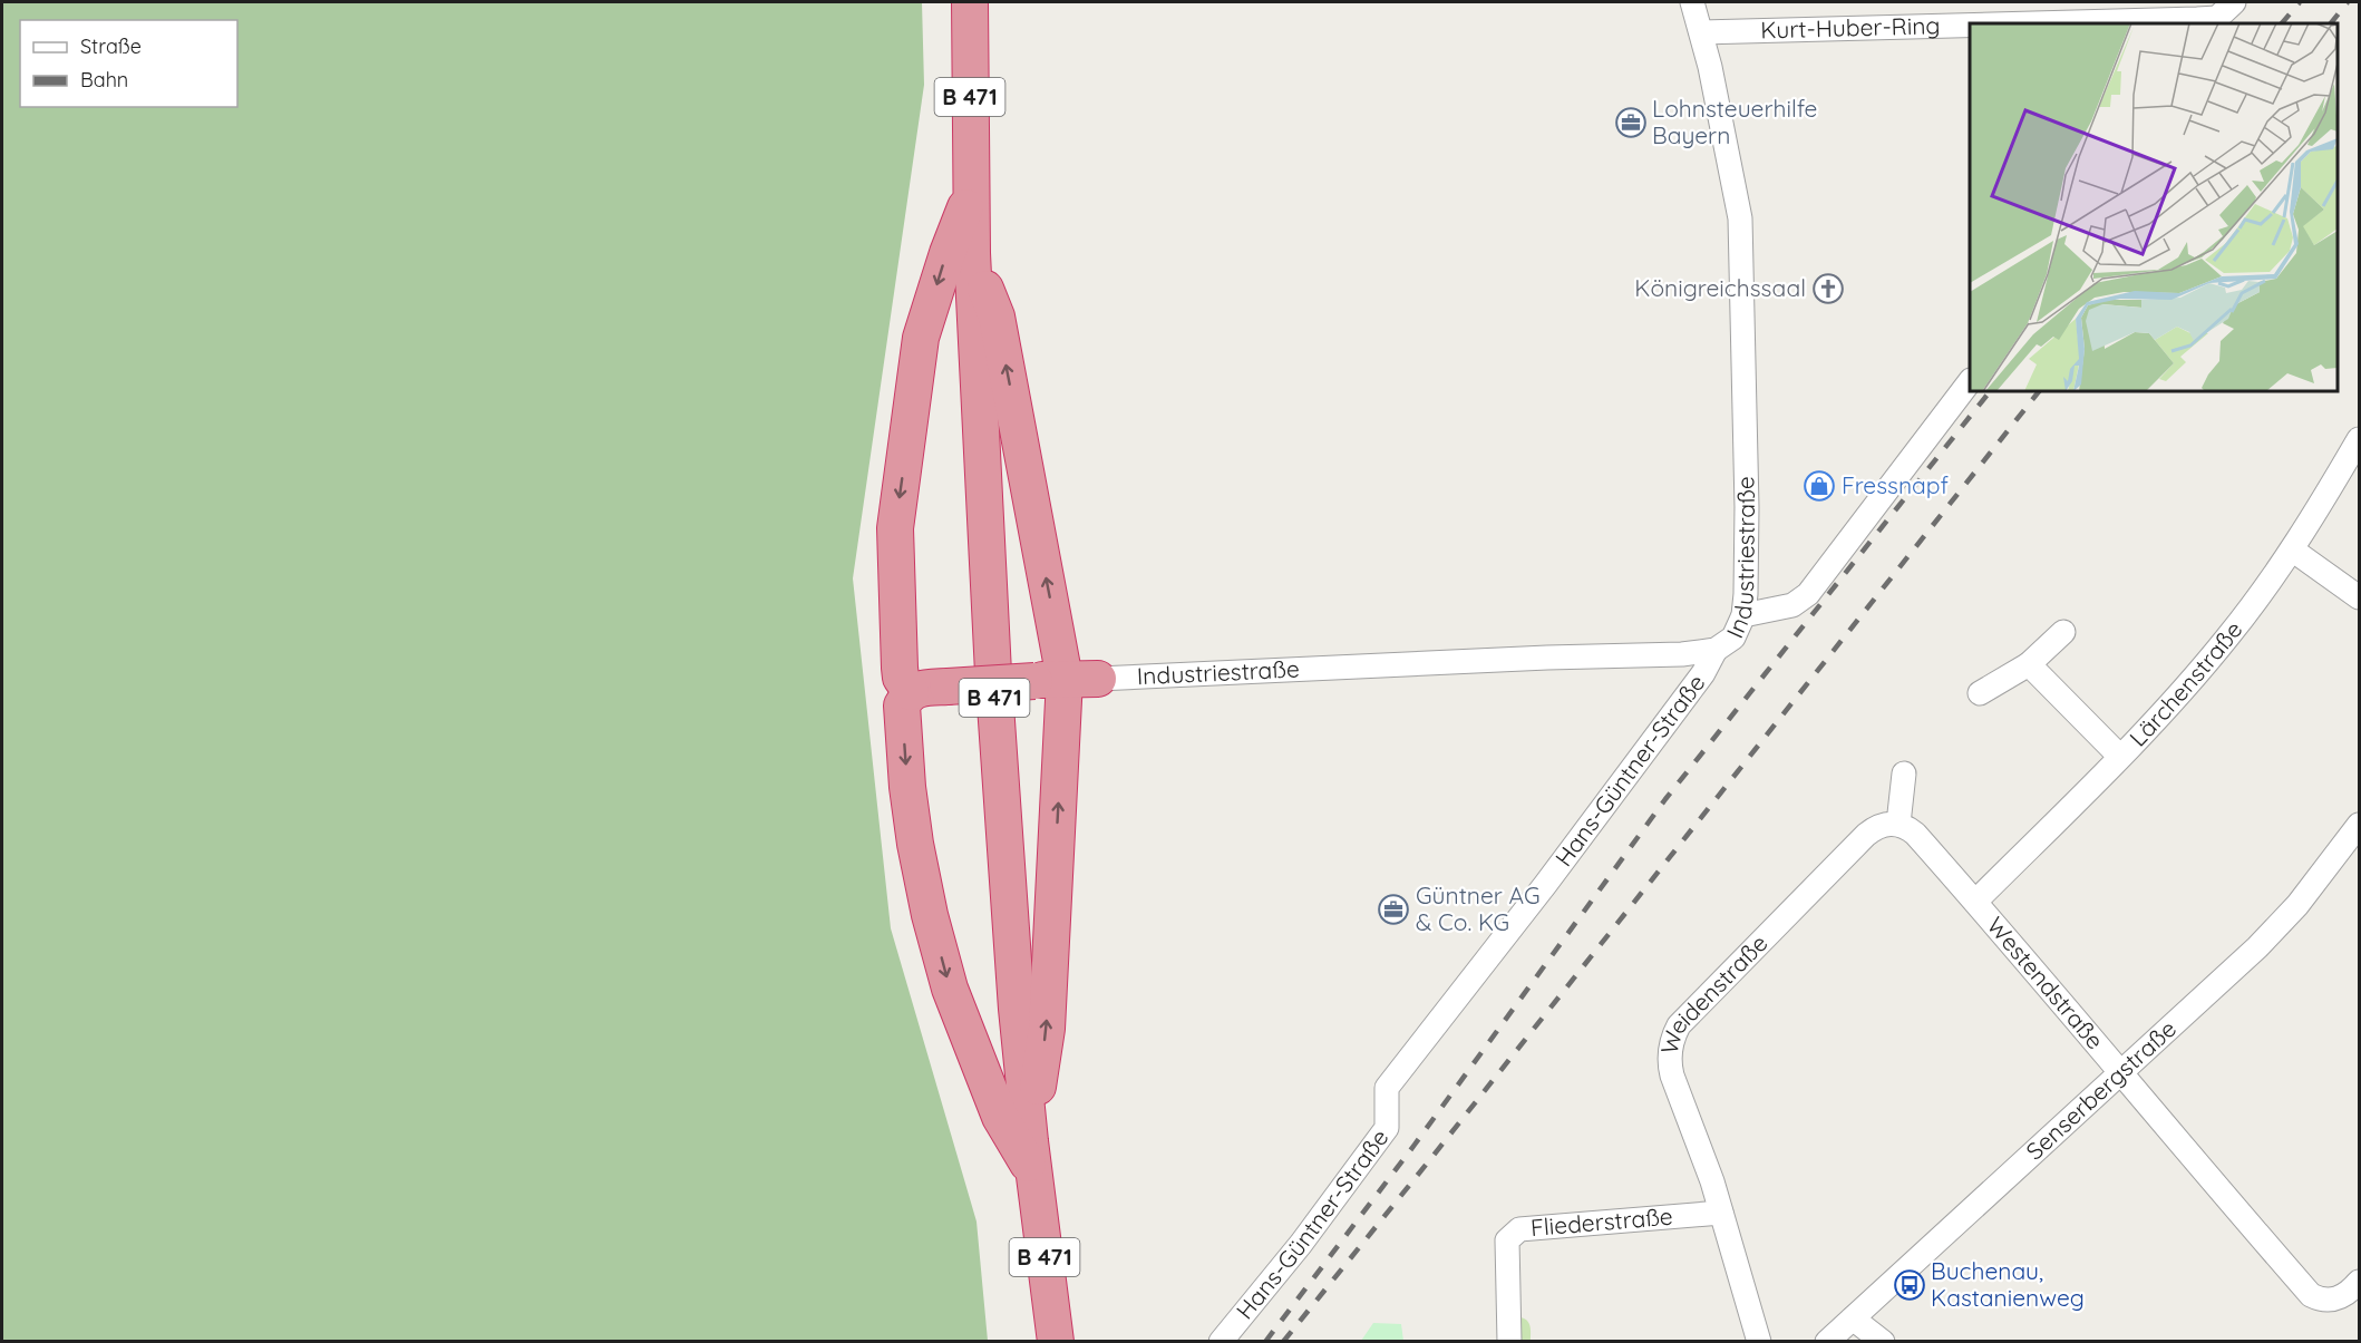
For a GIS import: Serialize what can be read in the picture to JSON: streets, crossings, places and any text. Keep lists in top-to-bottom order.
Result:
{
  "streets": {
    "highway": ["B 471"],
    "street": [
      "Kurt-Huber-Ring",
      "Industriestraße",
      "Lärchenstraße",
      "Hans-Güntner-Straße",
      "Westendstraße",
      "Weidenstraße",
      "Senserbergstraße",
      "Fliederstraße"
    ]
  },
  "crossings": [
    ["Kurt-Huber-Ring", "Industriestraße"],
    ["Industriestraße", "Hans-Güntner-Straße"],
    ["Lärchenstraße", "Westendstraße"],
    ["Westendstraße", "Weidenstraße"],
    ["Westendstraße", "Senserbergstraße"],
    ["Weidenstraße", "Fliederstraße"]
  ],
  "places": {
    "office": ["Lohnsteuerhilfe Bayern", "Güntner AG & Co. KG"],
    "church": ["Königreichssaal"],
    "shop": ["Fressnapf"],
    "bus stop": ["Buchenau, Kastanienweg"]
  },
  "legend": ["Straße", "Bahn"]
}
